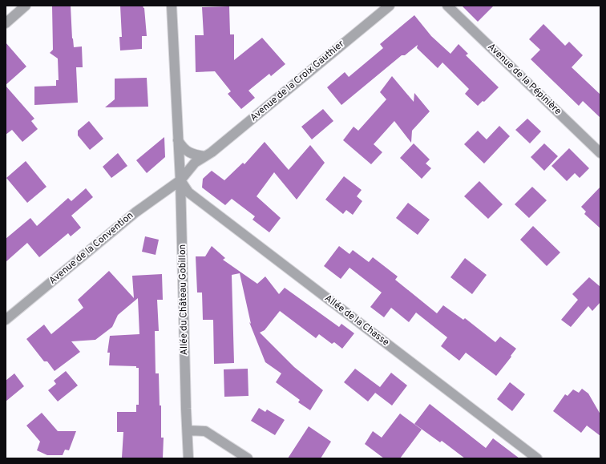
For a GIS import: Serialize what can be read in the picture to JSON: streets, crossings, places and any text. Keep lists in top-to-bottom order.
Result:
{
  "streets": {
    "street": [
      "Avenue de la Pépinière",
      "Avenue de la Croix Gauthier",
      "Avenue de la Convention",
      "Allée du Château Gobillon",
      "Allée de la Chasse"
    ]
  },
  "crossings": [
    ["Avenue de la Croix Gauthier", "Avenue de la Convention"],
    ["Avenue de la Croix Gauthier", "Allée du Château Gobillon"],
    ["Avenue de la Croix Gauthier", "Allée de la Chasse"],
    ["Avenue de la Convention", "Allée du Château Gobillon"],
    ["Avenue de la Convention", "Allée de la Chasse"],
    ["Allée du Château Gobillon", "Allée de la Chasse"]
  ]
}
